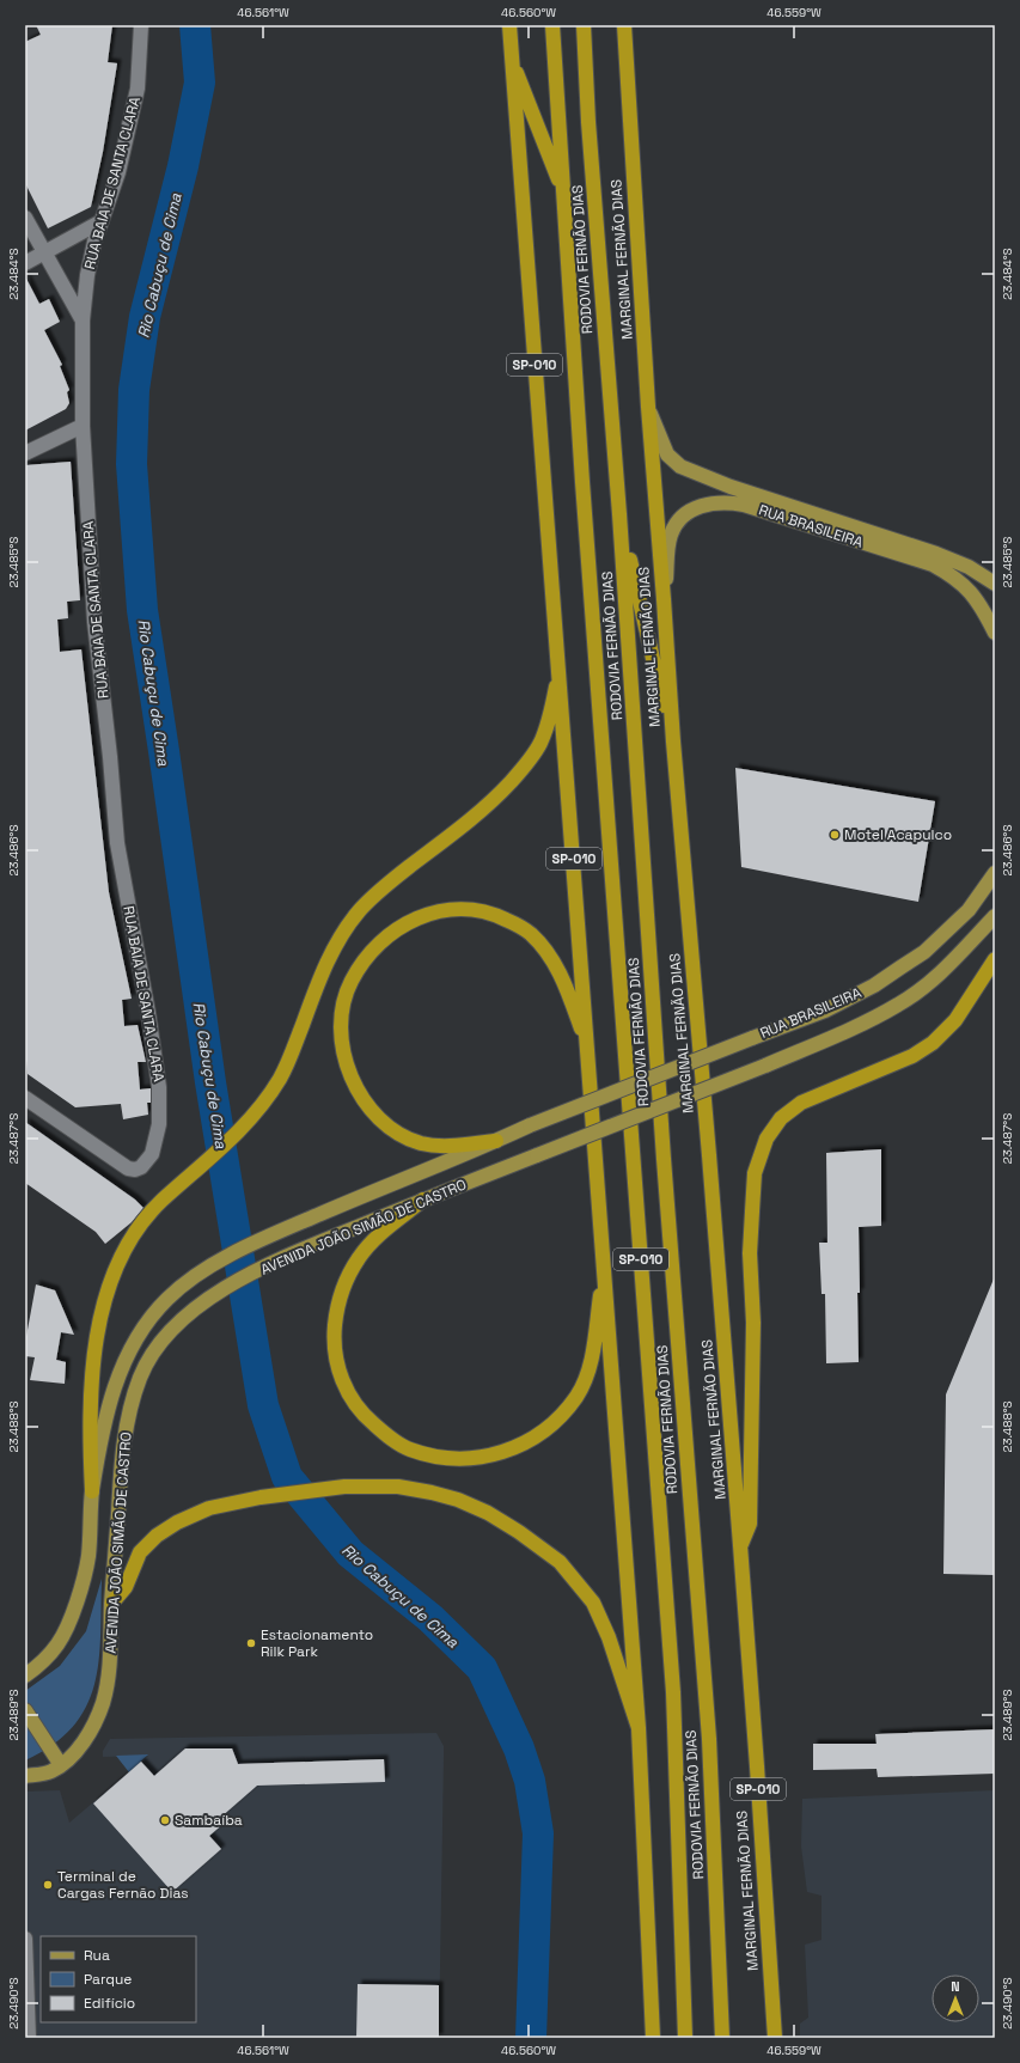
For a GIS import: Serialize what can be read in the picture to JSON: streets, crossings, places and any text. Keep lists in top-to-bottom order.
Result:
{
  "streets": {
    "highway": ["RODOVIA FERNÃO DIAS", "MARGINAL FERNÃO DIAS", "SP-010"],
    "main road": ["RUA BRASILEIRA", "AVENIDA JOÃO SIMÃO DE CASTRO"],
    "street": ["RUA BAIA DE SANTA CLARA"]
  },
  "crossings": [
    ["MARGINAL FERNÃO DIAS", "RUA BRASILEIRA"],
    ["RUA BRASILEIRA", "AVENIDA JOÃO SIMÃO DE CASTRO"]
  ],
  "water": ["Rio Cabuçu de Cima"],
  "places": [
    "Motel Acapulco",
    "Estacionamento Rilk Park",
    "Sambaíba",
    "Terminal de Cargas Fernão Dias"
  ],
  "legend": ["Rua", "Parque", "Edifício"],
  "north": "top",
  "coordinates": [
    "46.561°W",
    "46.560°W",
    "46.559°W",
    "23.484°S",
    "23.485°S",
    "23.486°S",
    "23.487°S",
    "23.488°S",
    "23.489°S",
    "23.490°S"
  ]
}
